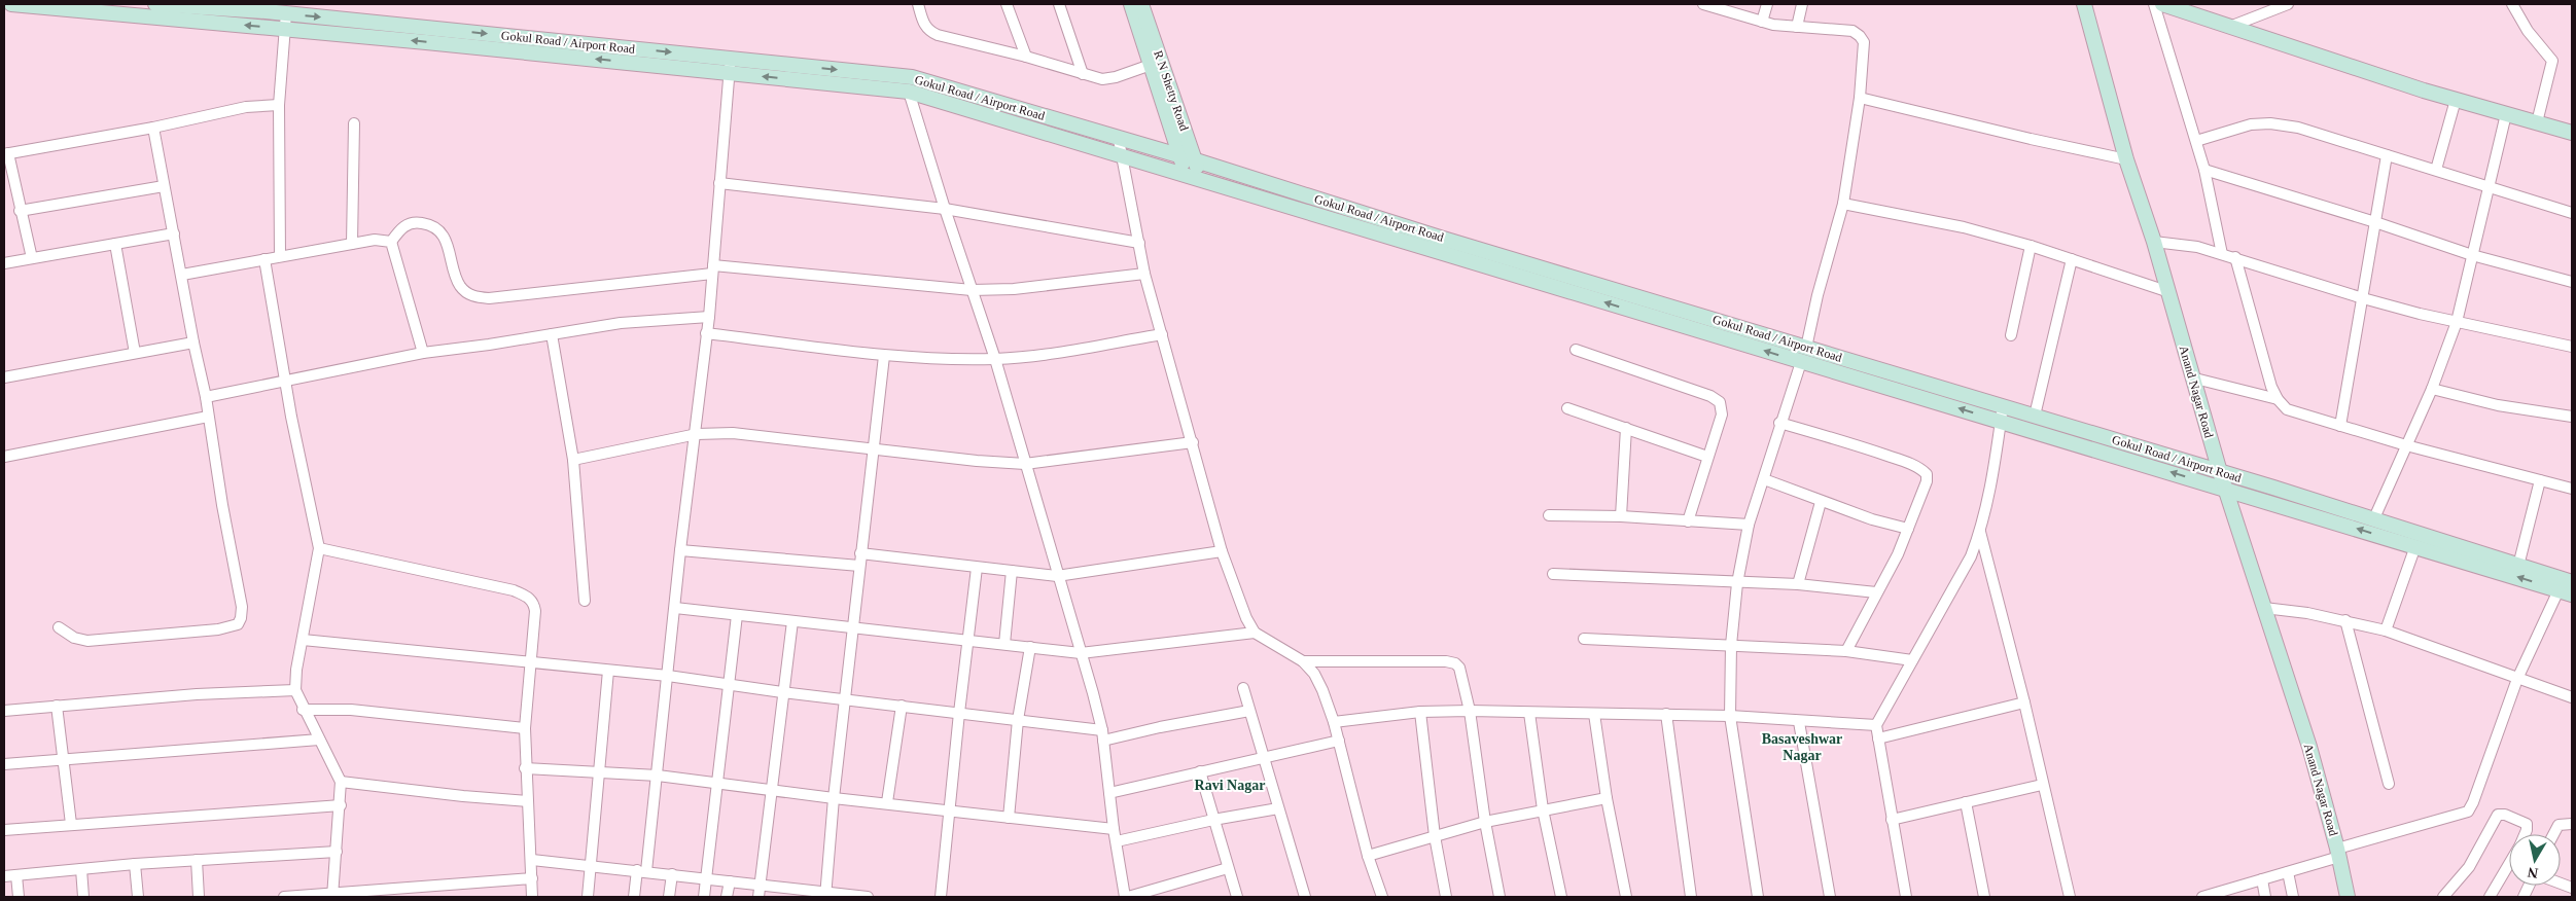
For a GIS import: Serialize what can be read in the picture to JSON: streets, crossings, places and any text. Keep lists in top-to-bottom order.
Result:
{
  "streets": {
    "main road": ["Gokul Road / Airport Road", "R N Shetty Road", "Anand Nagar Road"]
  },
  "crossings": [
    ["Gokul Road / Airport Road", "R N Shetty Road"],
    ["Gokul Road / Airport Road", "Anand Nagar Road"]
  ],
  "districts": ["Basaveshwar Nagar", "Ravi Nagar"],
  "north": "bottom"
}
